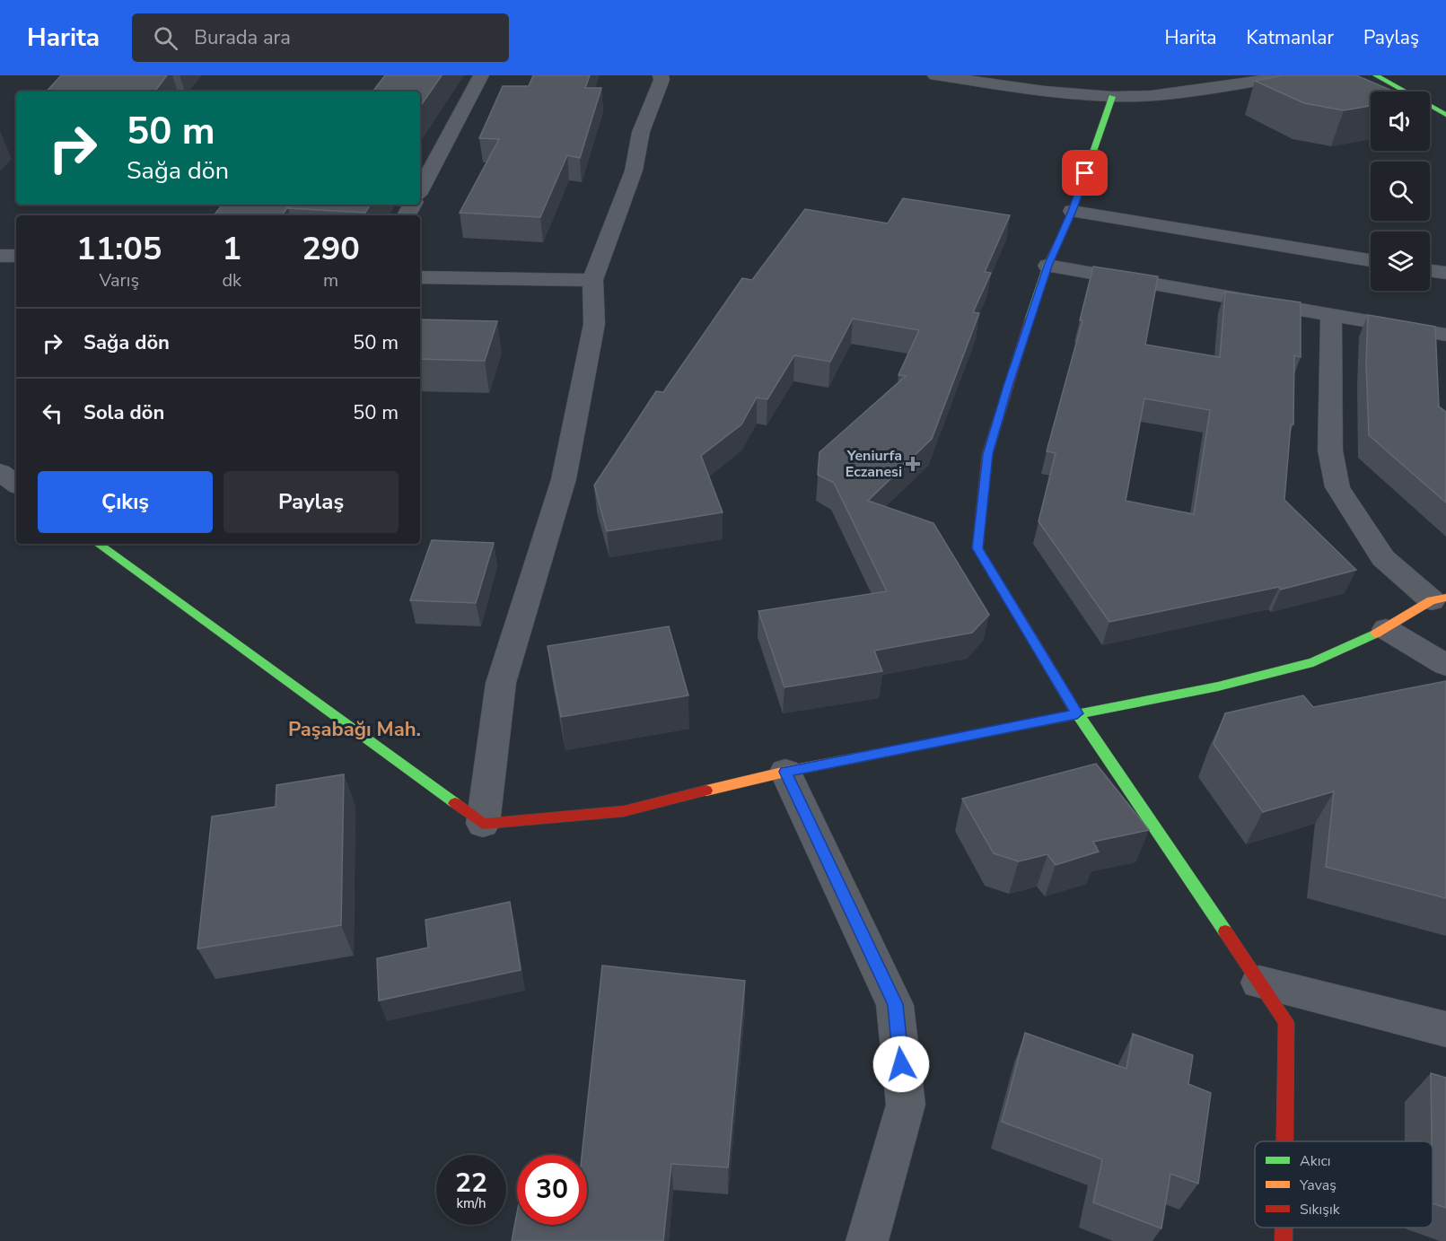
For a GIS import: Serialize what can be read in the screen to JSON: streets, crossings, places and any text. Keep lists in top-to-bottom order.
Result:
{
  "districts": ["Paşabağı Mah."],
  "places": {
    "health": ["Yeniurfa Eczanesi"]
  },
  "legend": ["Akıcı", "Yavaş", "Sıkışık"],
  "page": {
    "header": "Harita",
    "search": "Burada ara",
    "nav": ["Harita", "Katmanlar", "Paylaş"],
    "turn": ["50 m", "Sağa dön"],
    "eta": [
      "11:05",
      "Varış",
      "1",
      "dk",
      "290",
      "m"
    ],
    "list": [
      {
        "name": "Sağa dön",
        "value": "50 m"
      },
      {
        "name": "Sola dön",
        "value": "50 m"
      }
    ],
    "buttons": ["Çıkış", "Paylaş"],
    "speed": "22 km/h",
    "limit": "30"
  }
}
